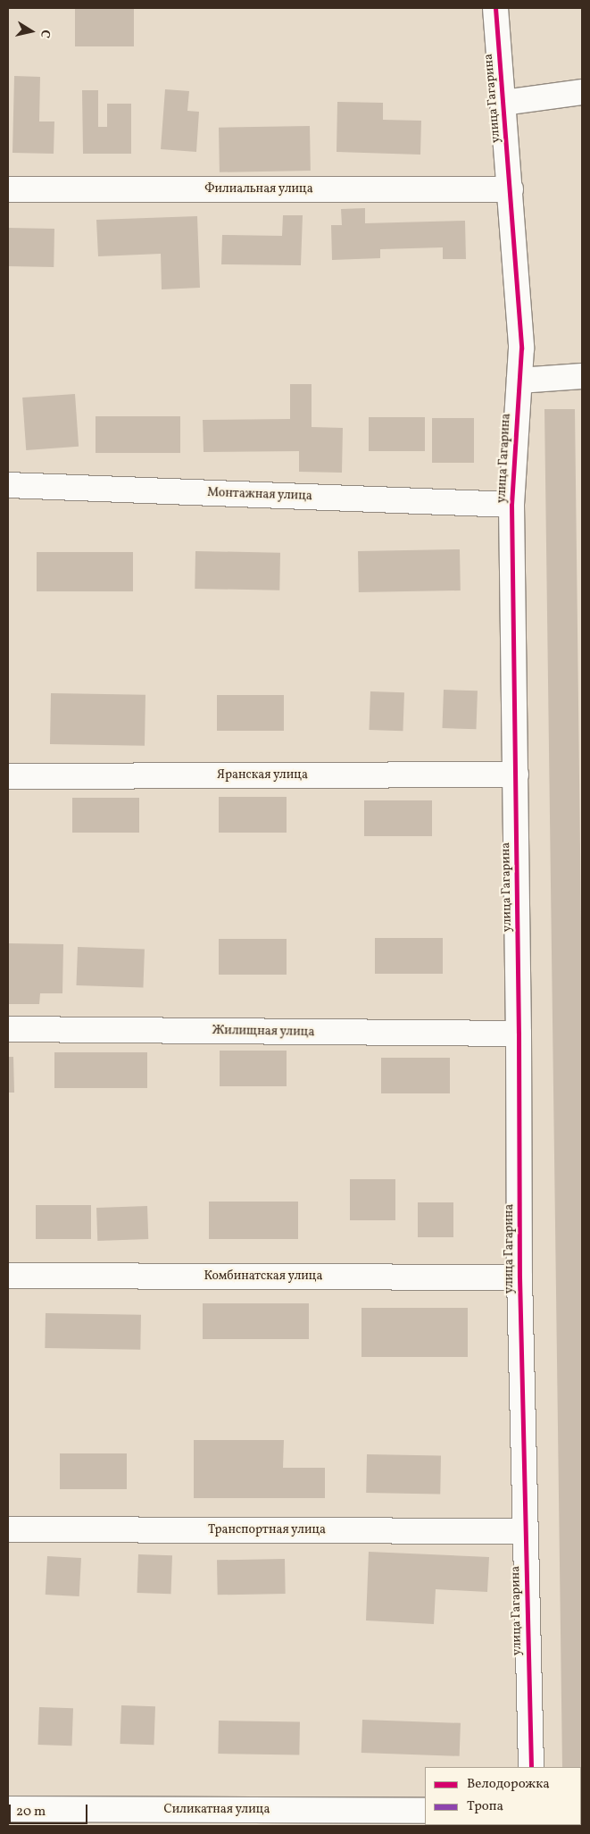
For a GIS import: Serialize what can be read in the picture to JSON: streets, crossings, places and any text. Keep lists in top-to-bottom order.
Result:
{
  "streets": {
    "street": [
      "улица Гагарина",
      "Филиальная улица",
      "Монтажная улица",
      "Яранская улица",
      "Жилищная улица",
      "Комбинатская улица",
      "Транспортная улица",
      "Силикатная улица"
    ]
  },
  "crossings": [
    ["улица Гагарина", "Филиальная улица"],
    ["улица Гагарина", "Монтажная улица"],
    ["улица Гагарина", "Яранская улица"],
    ["улица Гагарина", "Жилищная улица"],
    ["улица Гагарина", "Комбинатская улица"],
    ["улица Гагарина", "Транспортная улица"]
  ],
  "legend": ["Велодорожка", "Тропа"],
  "scale_bar": "20 m",
  "north": "right"
}
